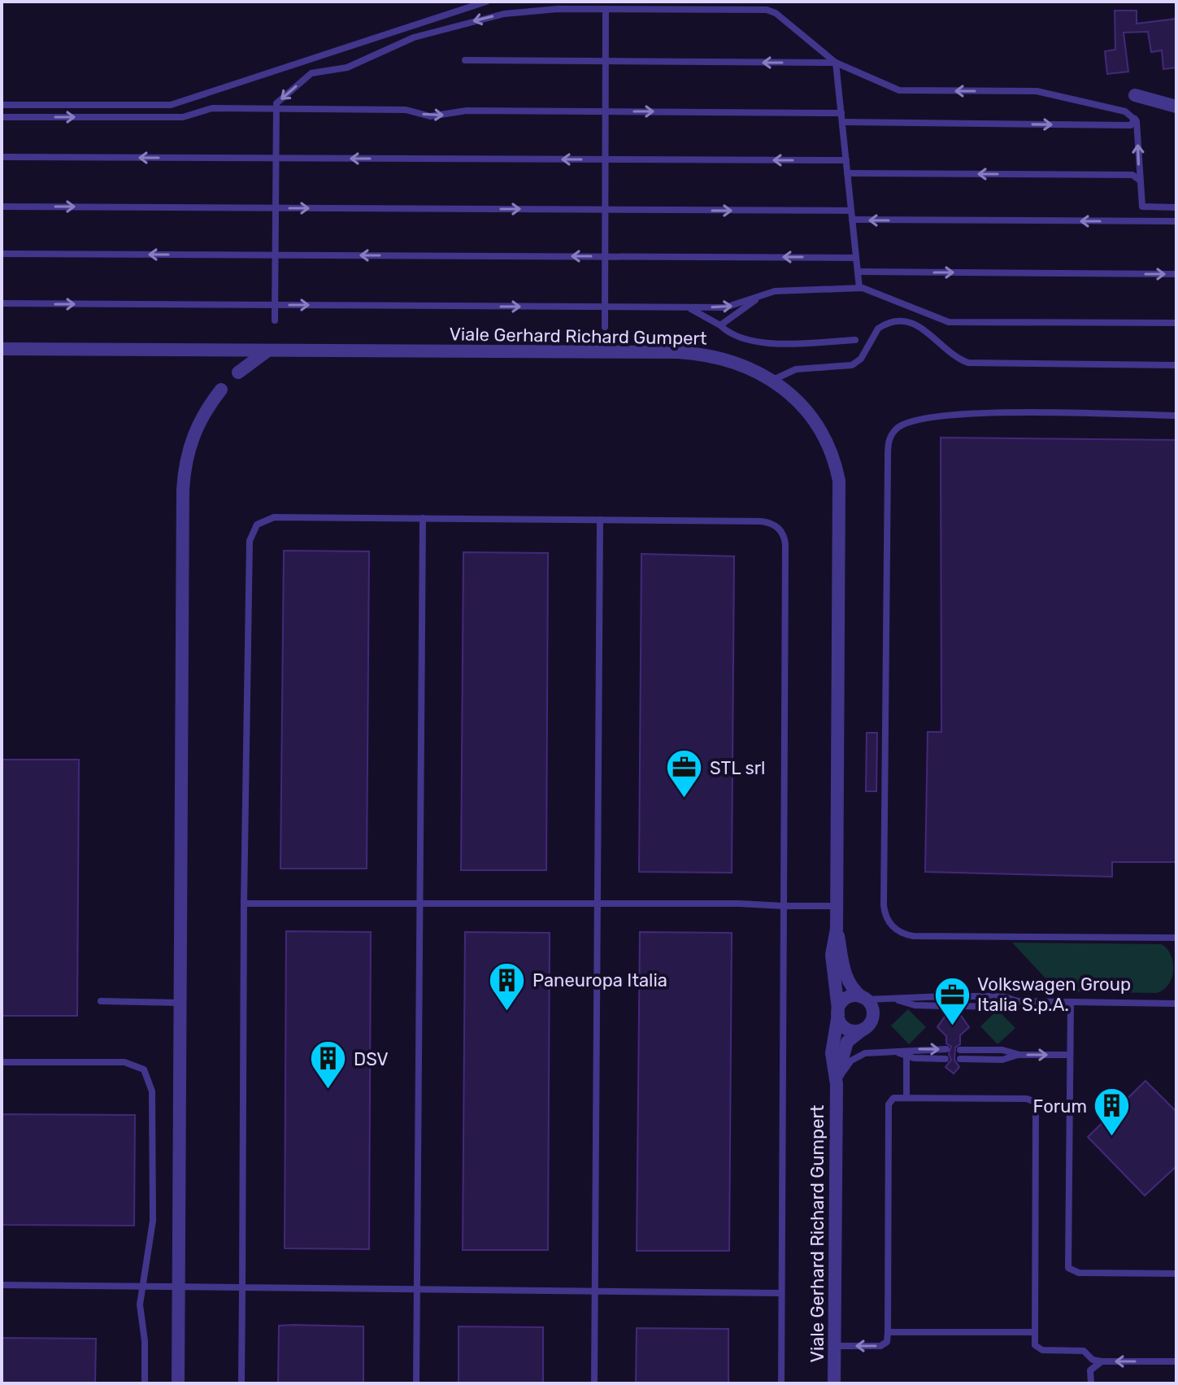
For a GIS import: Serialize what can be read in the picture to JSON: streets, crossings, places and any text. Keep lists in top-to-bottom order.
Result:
{
  "streets": {
    "street": ["Viale Gerhard Richard Gumpert"]
  },
  "places": {
    "office": ["STL srl", "Volkswagen Group Italia S.p.A."],
    "building": ["Paneuropa Italia", "DSV", "Forum"]
  }
}
